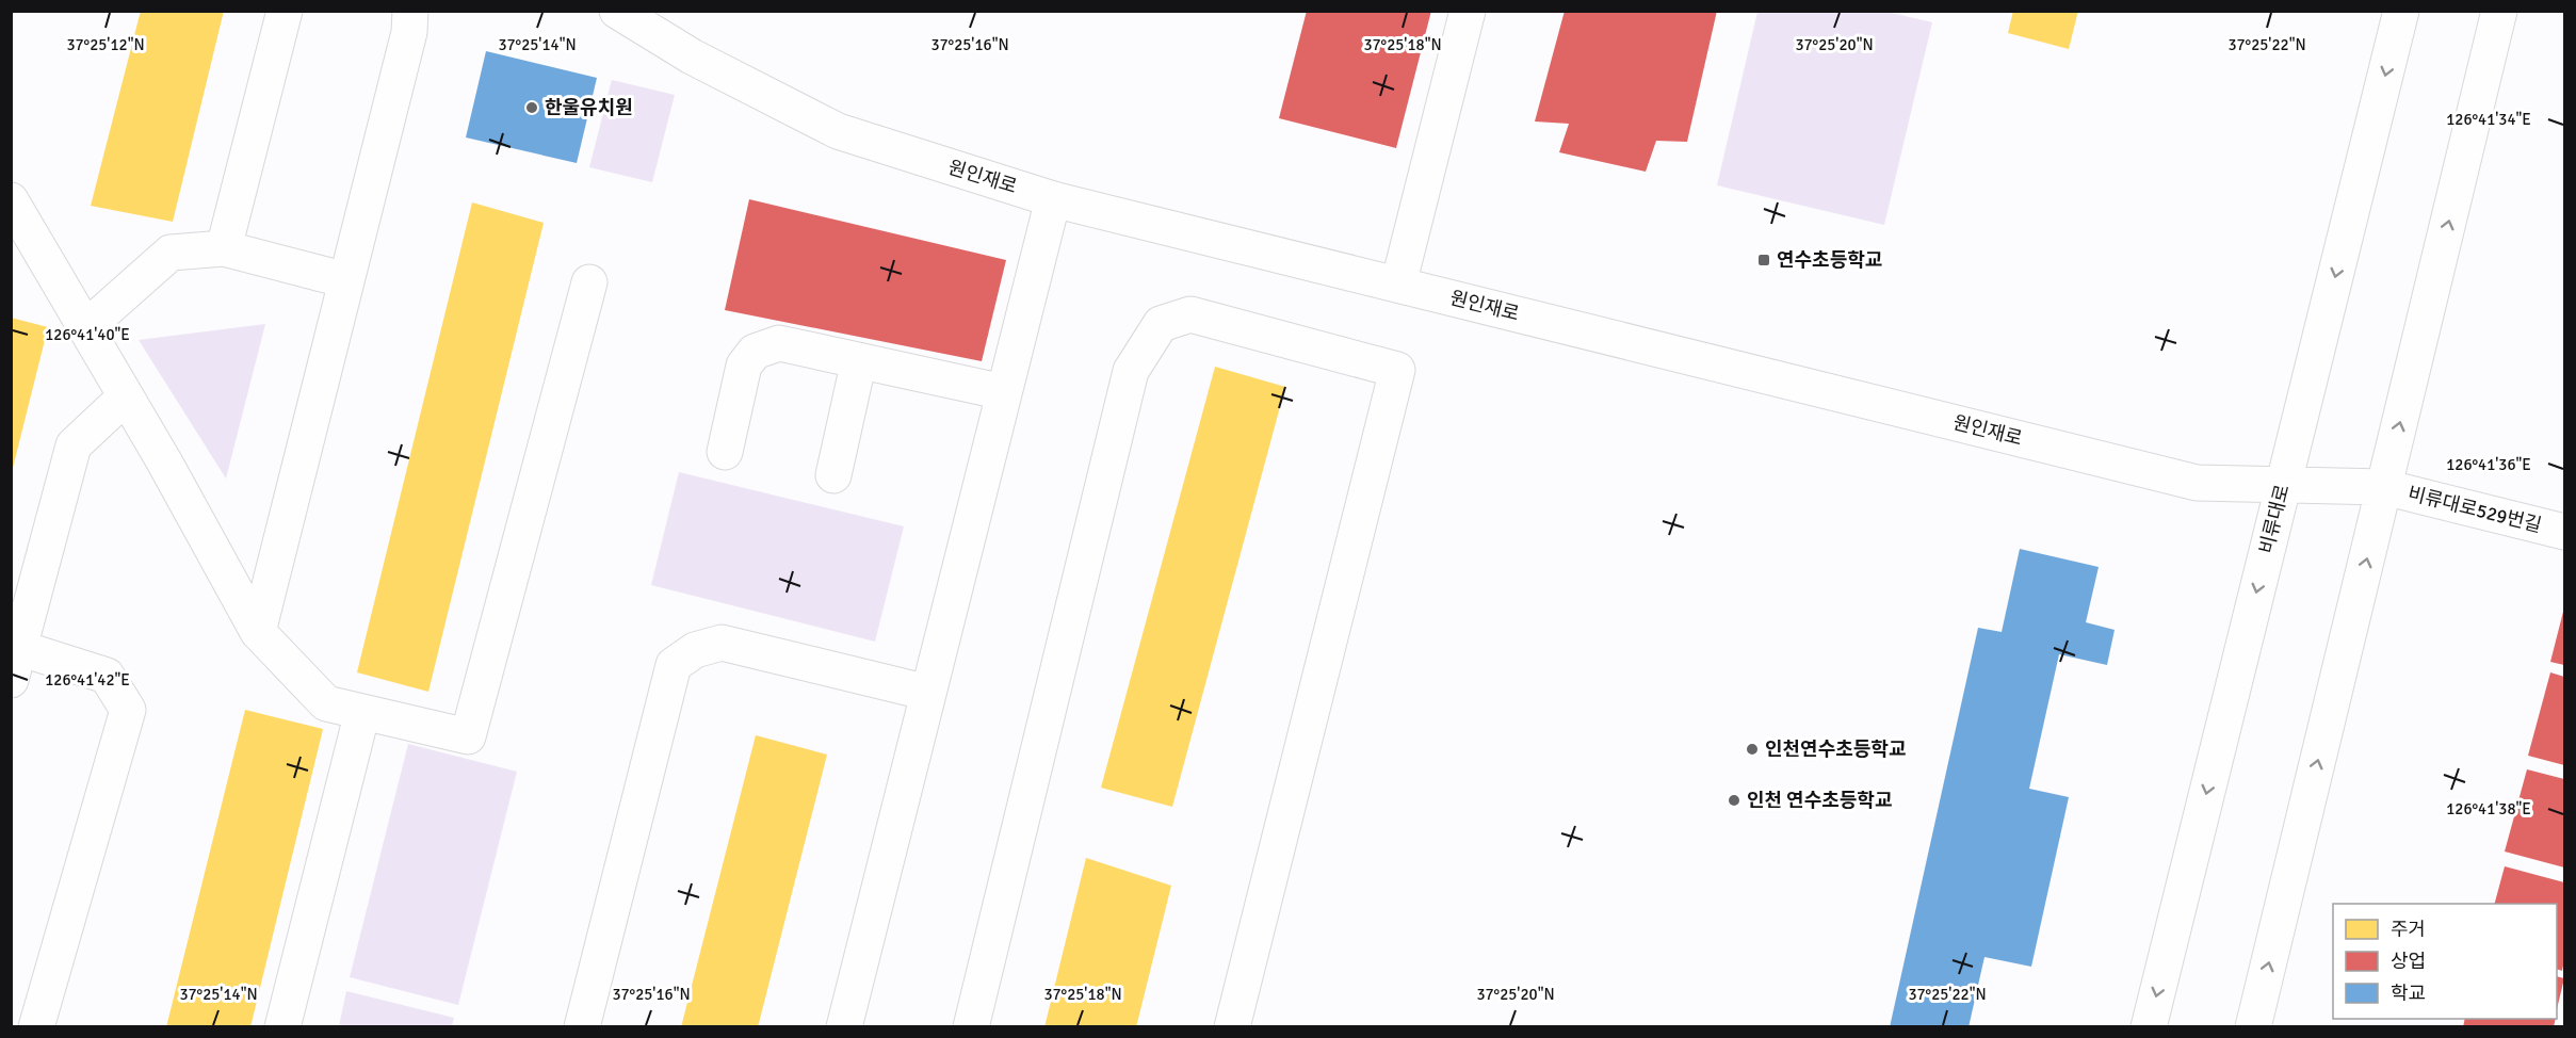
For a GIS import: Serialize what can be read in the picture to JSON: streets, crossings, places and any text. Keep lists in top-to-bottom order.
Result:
{
  "streets": {
    "main road": ["원인재로", "비류대로529번길", "비류대로"]
  },
  "crossings": [
    ["원인재로", "비류대로529번길"],
    ["원인재로", "비류대로"]
  ],
  "places": {
    "other": ["한울유치원", "인천연수초등학교", "인천 연수초등학교"],
    "transit": ["연수초등학교"]
  },
  "legend": ["주거", "상업", "학교"],
  "coordinates": [
    "37°25'12\"N",
    "37°25'14\"N",
    "37°25'16\"N",
    "37°25'18\"N",
    "37°25'20\"N",
    "37°25'22\"N",
    "126°41'34\"E",
    "126°41'40\"E",
    "126°41'36\"E",
    "126°41'42\"E",
    "126°41'38\"E"
  ]
}
